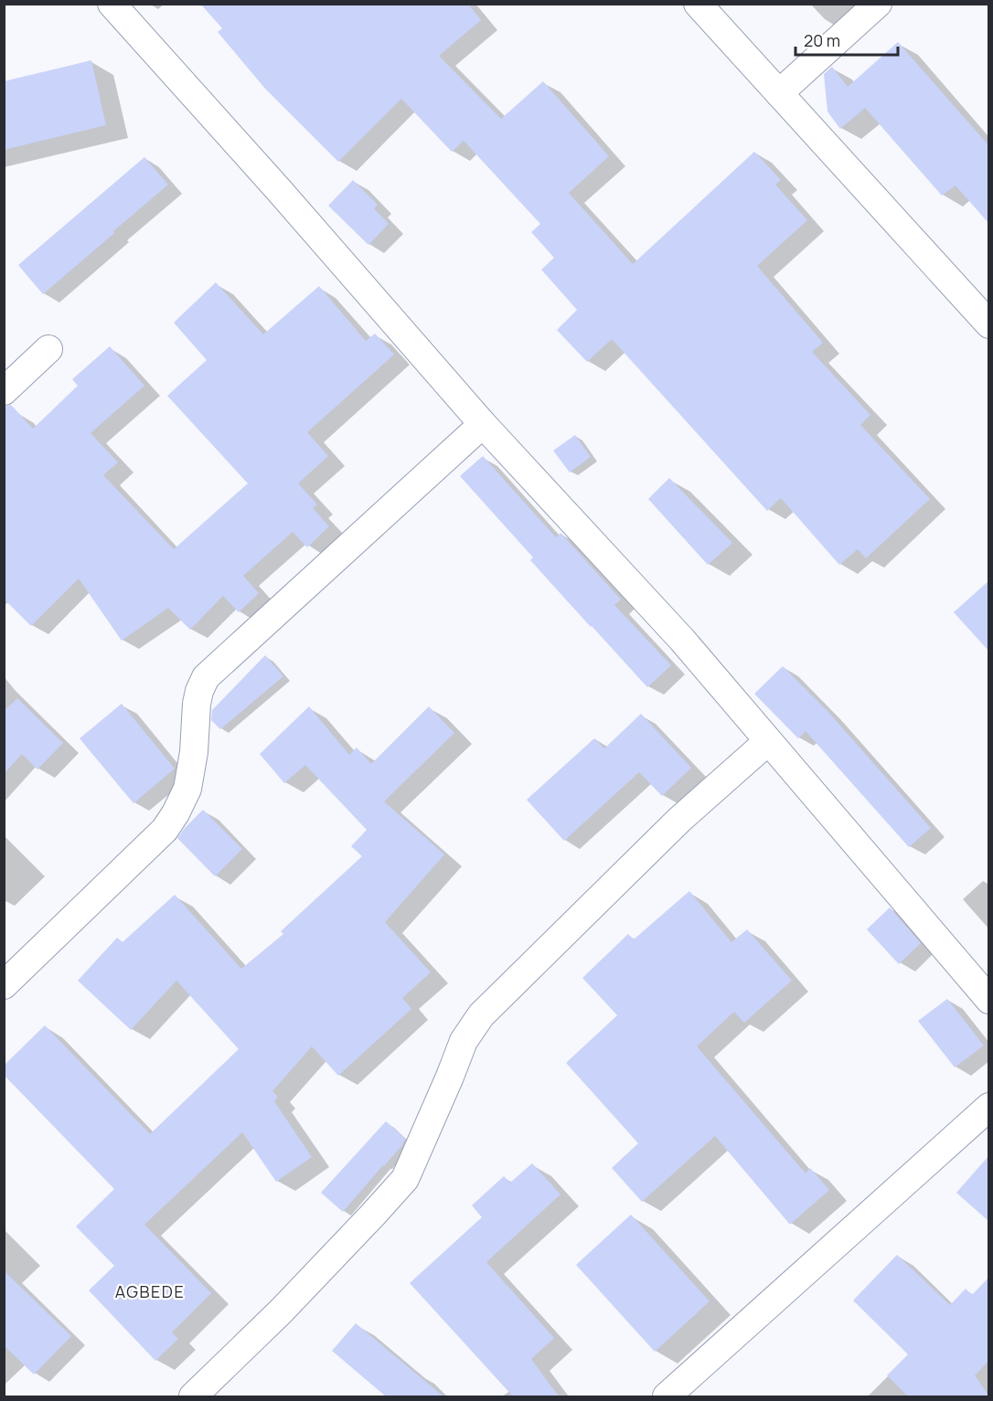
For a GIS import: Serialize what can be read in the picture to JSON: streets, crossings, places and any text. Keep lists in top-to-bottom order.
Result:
{
  "districts": ["AGBEDE"],
  "scale_bar": "20 m"
}
